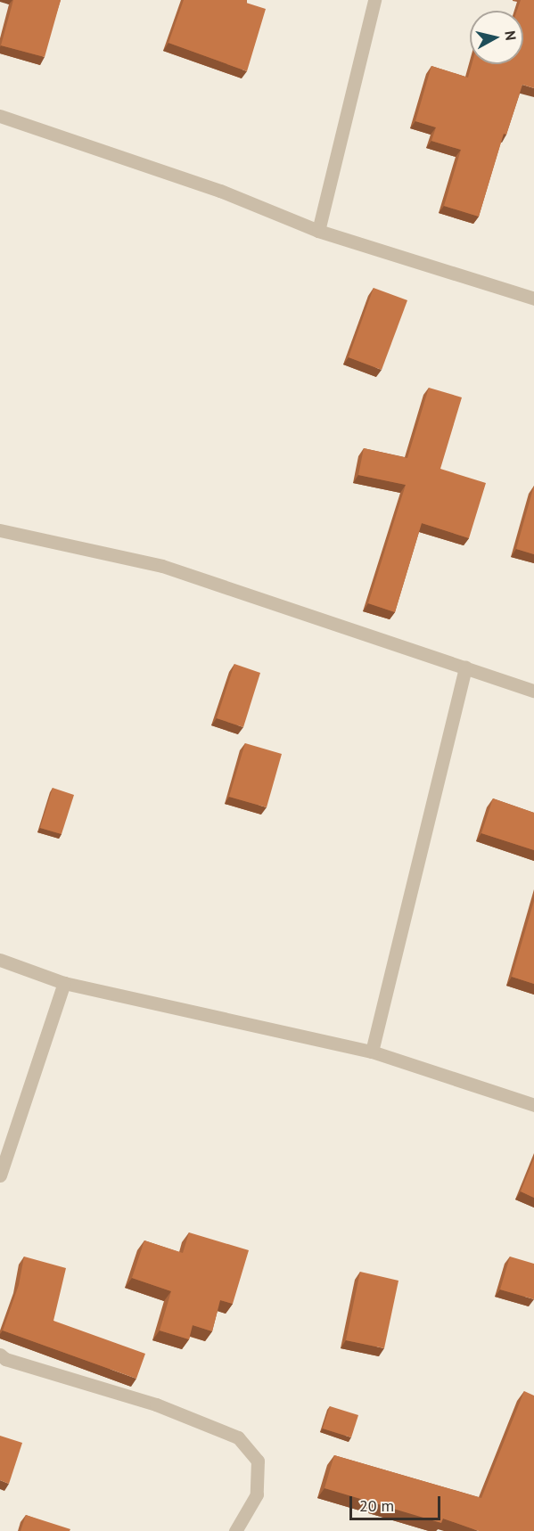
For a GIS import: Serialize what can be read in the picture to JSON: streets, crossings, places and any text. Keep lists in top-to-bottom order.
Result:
{
  "scale_bar": "20 m",
  "north": "right"
}
